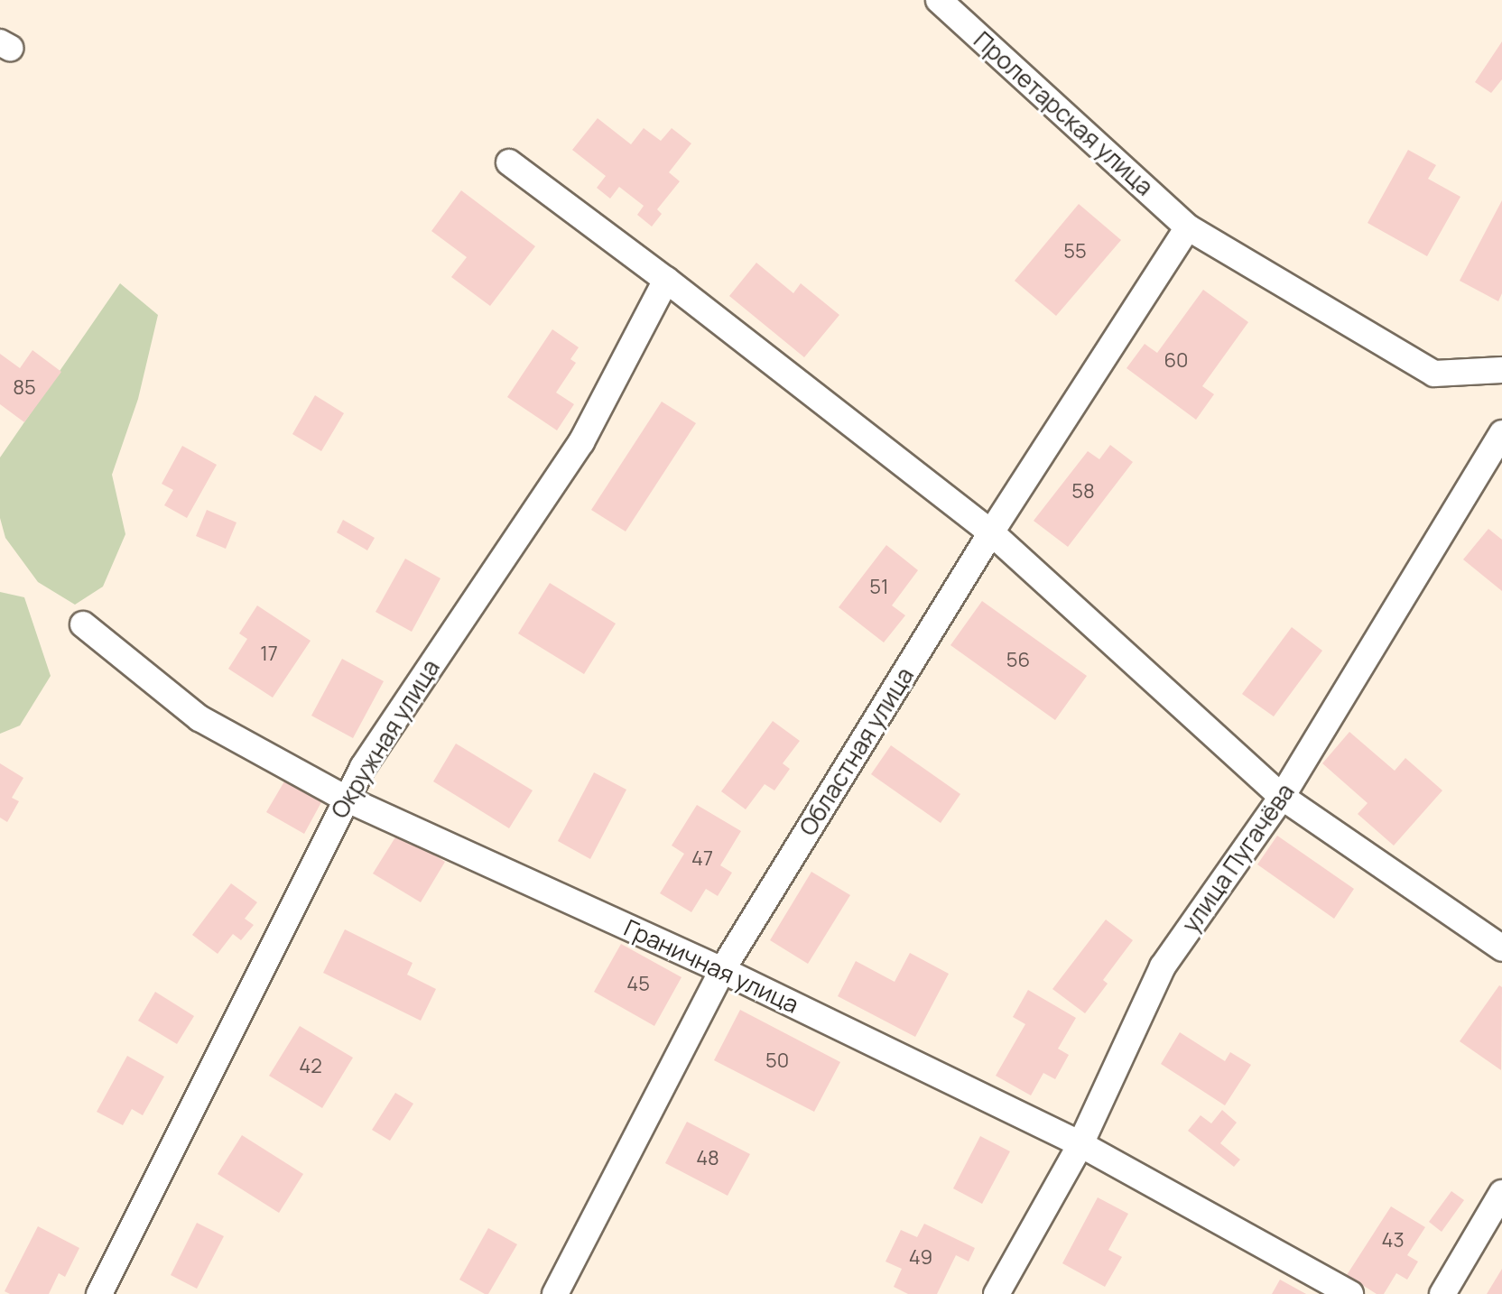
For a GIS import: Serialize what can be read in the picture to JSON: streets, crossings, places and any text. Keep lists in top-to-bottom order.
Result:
{
  "streets": {
    "street": [
      "Пролетарская улица",
      "Окружная улица",
      "Областная улица",
      "улица Пугачёва",
      "Граничная улица"
    ]
  },
  "crossings": [
    ["Пролетарская улица", "Областная улица"],
    ["Окружная улица", "Граничная улица"],
    ["Областная улица", "Граничная улица"],
    ["улица Пугачёва", "Граничная улица"]
  ],
  "house_numbers": [
    "55",
    "60",
    "85",
    "58",
    "51",
    "17",
    "56",
    "47",
    "45",
    "50",
    "42",
    "48",
    "43",
    "49"
  ]
}
